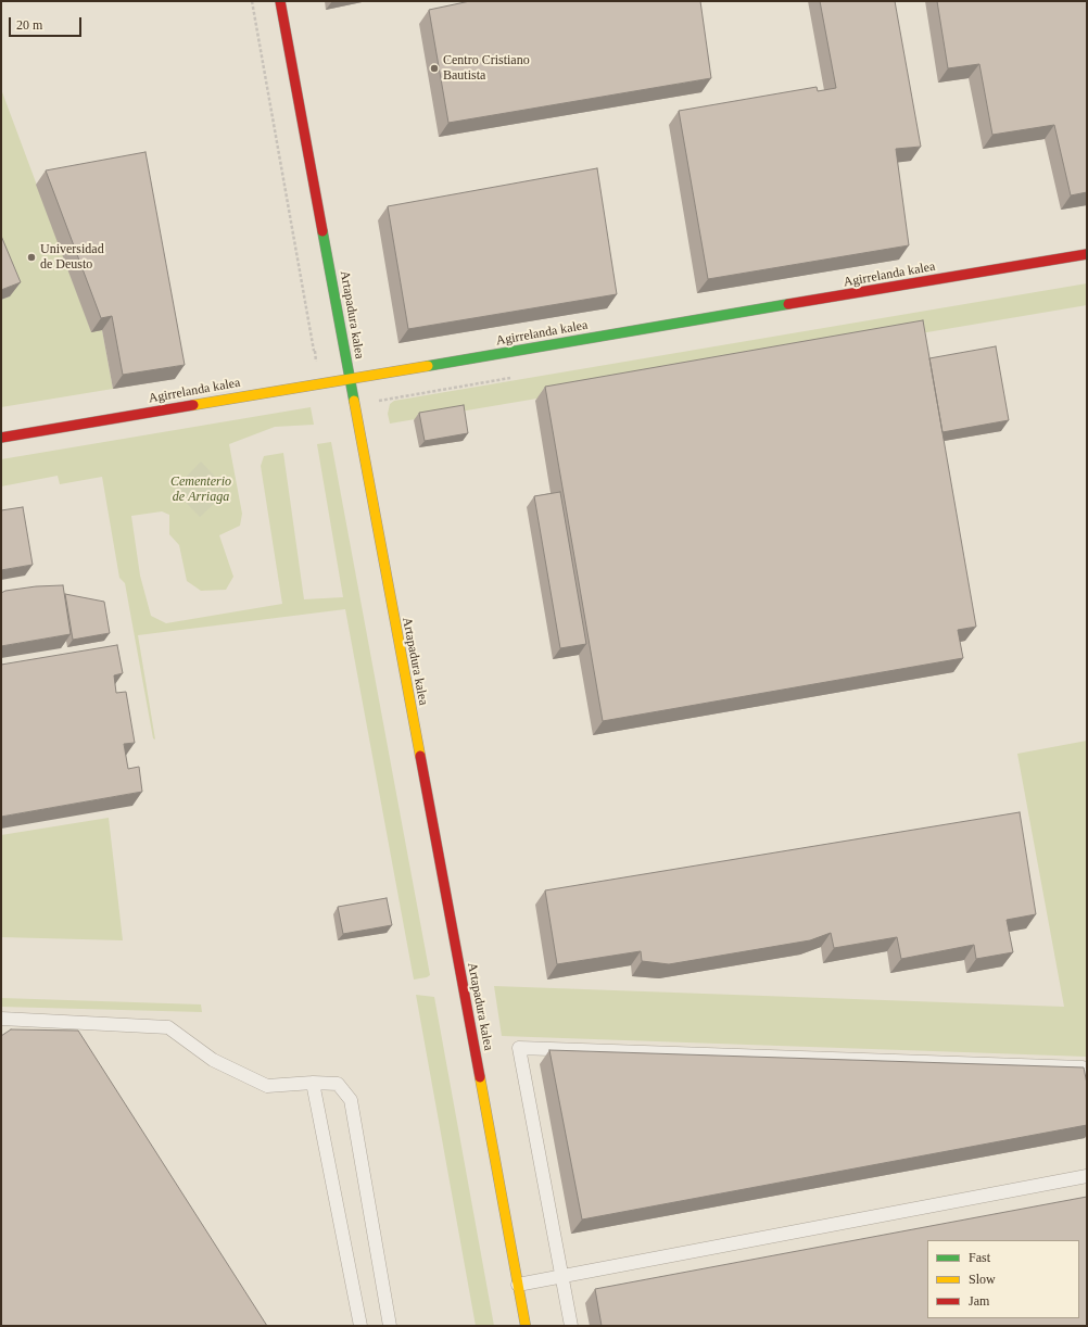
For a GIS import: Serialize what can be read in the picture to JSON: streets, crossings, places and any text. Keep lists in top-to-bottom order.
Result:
{
  "streets": {
    "street": ["Agirrelanda kalea", "Artapadura kalea"]
  },
  "crossings": [
    ["Agirrelanda kalea", "Artapadura kalea"]
  ],
  "parks": ["Cementerio de Arriaga"],
  "places": ["Centro Cristiano Bautista", "Universidad de Deusto"],
  "legend": ["Fast", "Slow", "Jam"],
  "scale_bar": "20 m"
}
